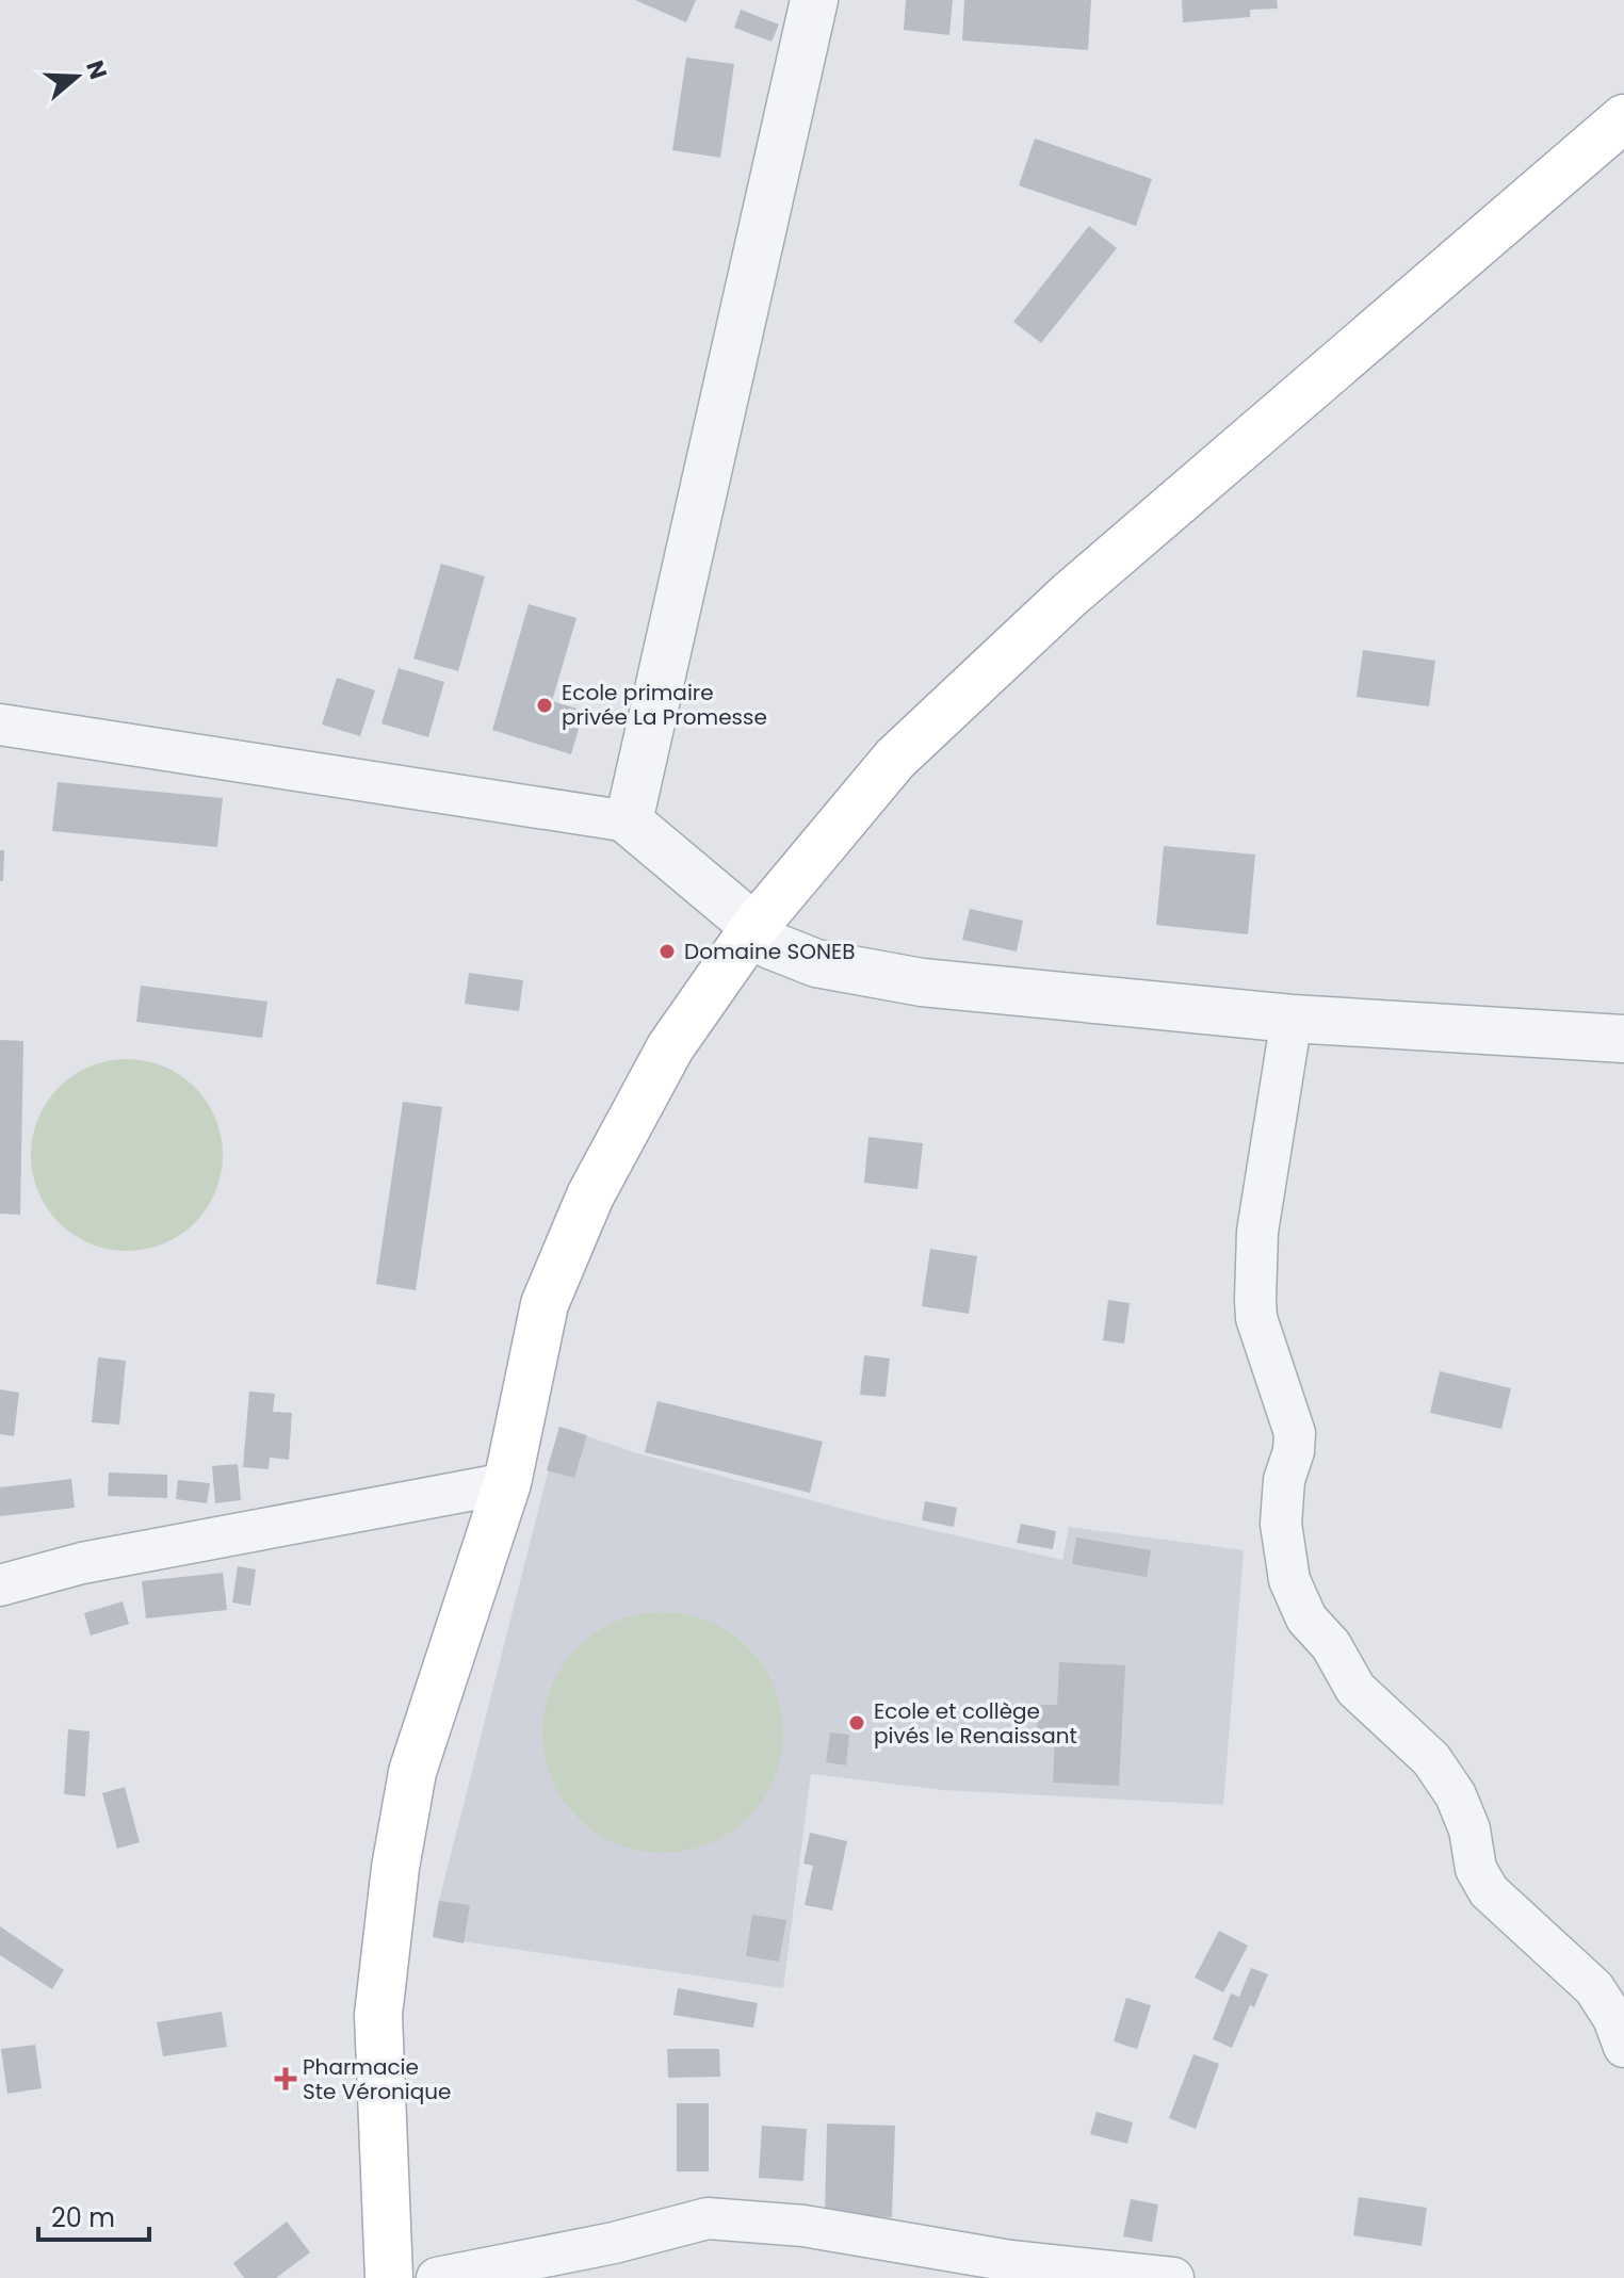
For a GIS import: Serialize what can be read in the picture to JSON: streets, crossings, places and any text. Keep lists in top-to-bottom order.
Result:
{
  "places": {
    "other": ["Ecole primaire privée La Promesse", "Domaine SONEB", "Ecole et collège pivés le Renaissant"],
    "health": ["Pharmacie Ste Véronique"]
  },
  "scale_bar": "20 m",
  "north": "right"
}
